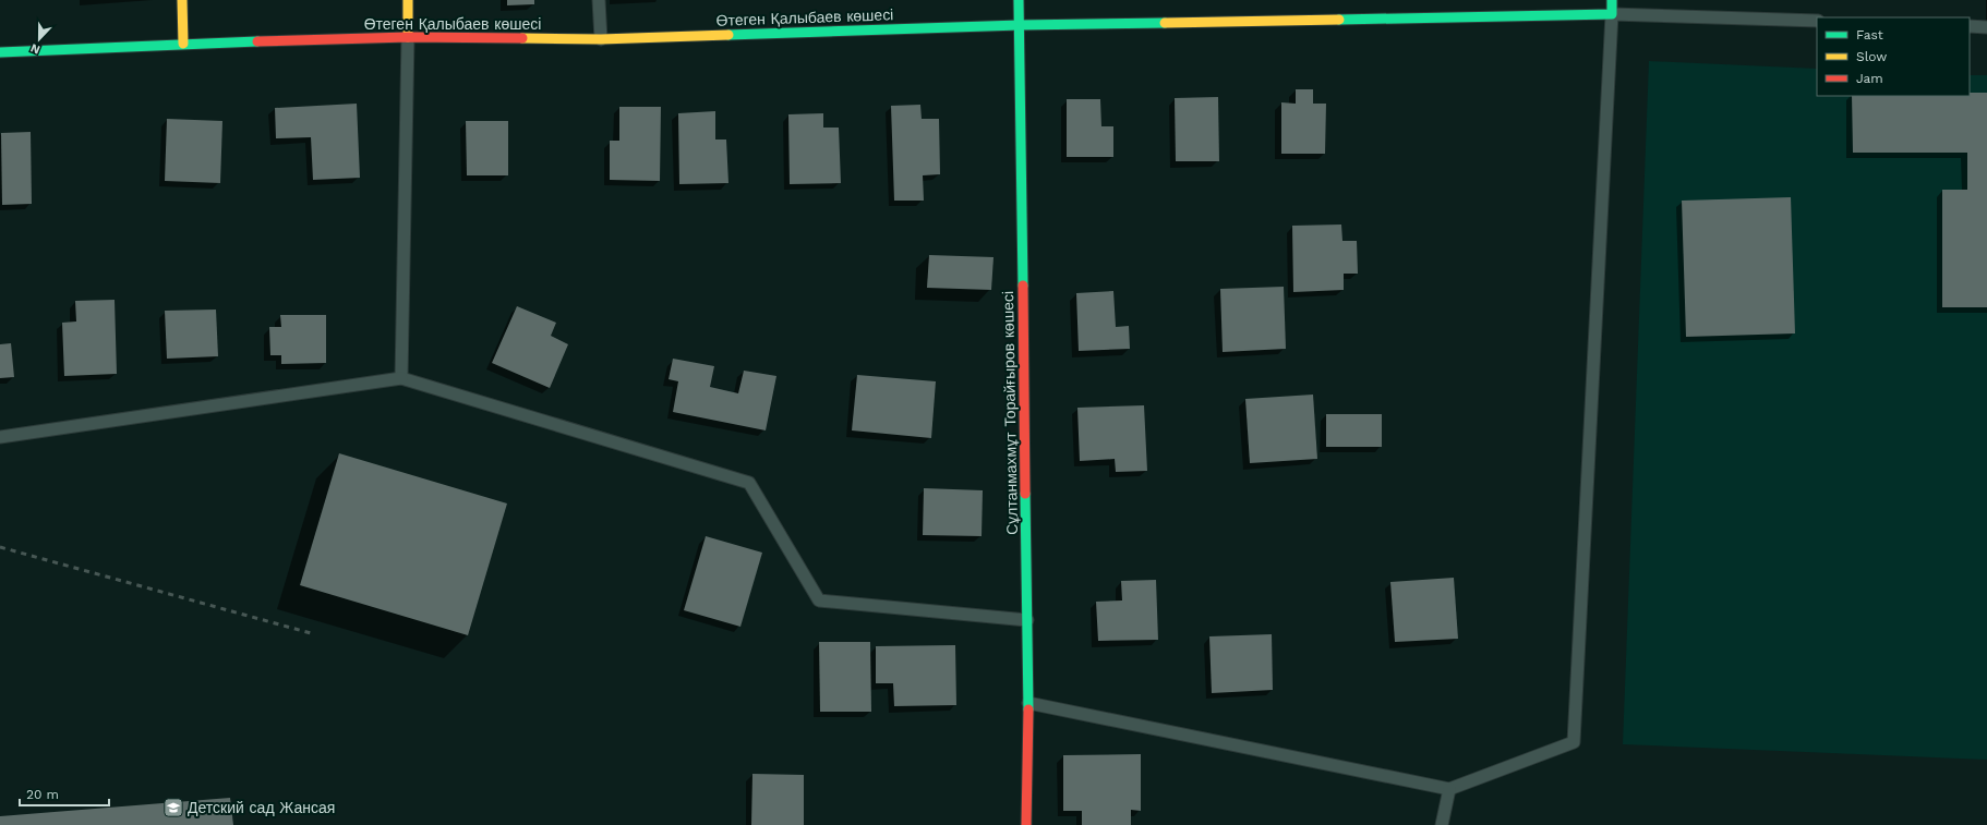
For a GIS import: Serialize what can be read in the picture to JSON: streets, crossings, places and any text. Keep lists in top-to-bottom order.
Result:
{
  "streets": {
    "street": ["Өтеген Қалыбаев көшесі", "Сұлтанмахмұт Торайғыров көшесі"]
  },
  "crossings": [
    ["Өтеген Қалыбаев көшесі", "Сұлтанмахмұт Торайғыров көшесі"]
  ],
  "places": {
    "school or university": ["Детский сад Жансая"]
  },
  "legend": ["Fast", "Slow", "Jam"],
  "scale_bar": "20 m",
  "north": "bottom"
}
